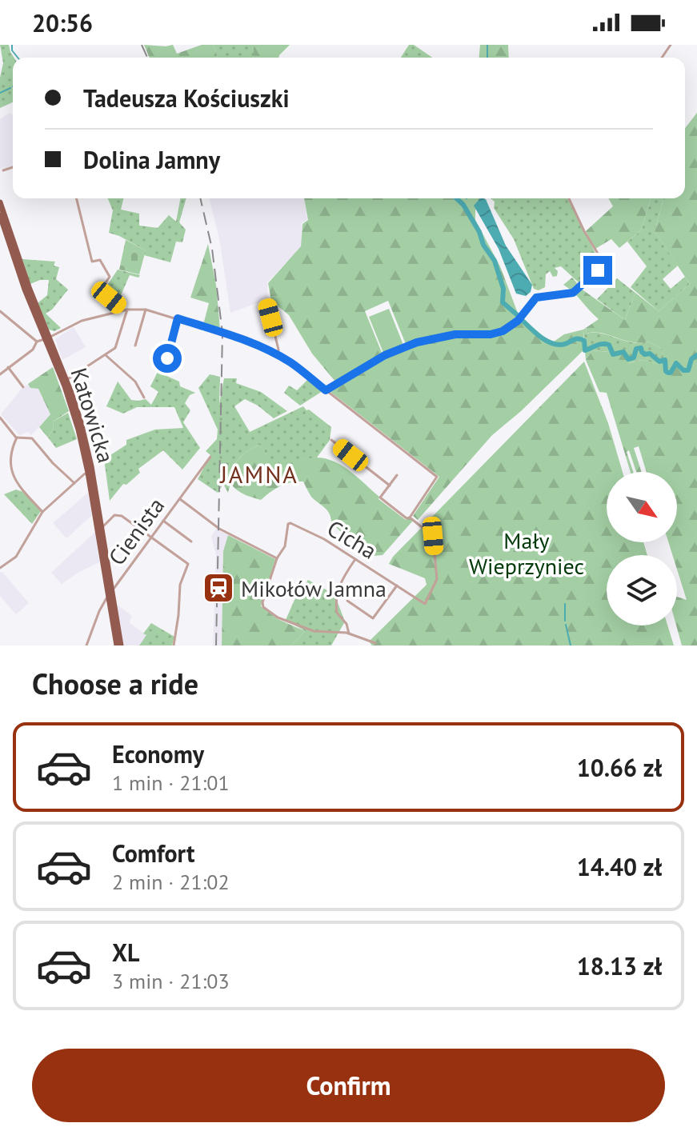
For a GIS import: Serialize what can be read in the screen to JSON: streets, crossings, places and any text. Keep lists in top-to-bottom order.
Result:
{
  "streets": {
    "main road": ["Katowicka"],
    "street": ["Cienista", "Cicha"]
  },
  "crossings": [
    ["Katowicka", "Cienista"],
    ["Cienista", "Cicha"]
  ],
  "districts": ["JAMNA"],
  "parks": ["Mały Wieprzyniec"],
  "places": {
    "station": ["Mikołów Jamna"]
  },
  "north": "bottom right",
  "page": {
    "status": "20:56",
    "banner": ["Tadeusza Kościuszki", "Dolina Jamny"],
    "heading": "Choose a ride",
    "list": [
      {
        "name": "Economy",
        "note": "1 min · 21:01",
        "value": "10.66 zł"
      },
      {
        "name": "Comfort",
        "note": "2 min · 21:02",
        "value": "14.40 zł"
      },
      {
        "name": "XL",
        "note": "3 min · 21:03",
        "value": "18.13 zł"
      }
    ],
    "buttons": "Confirm"
  }
}
